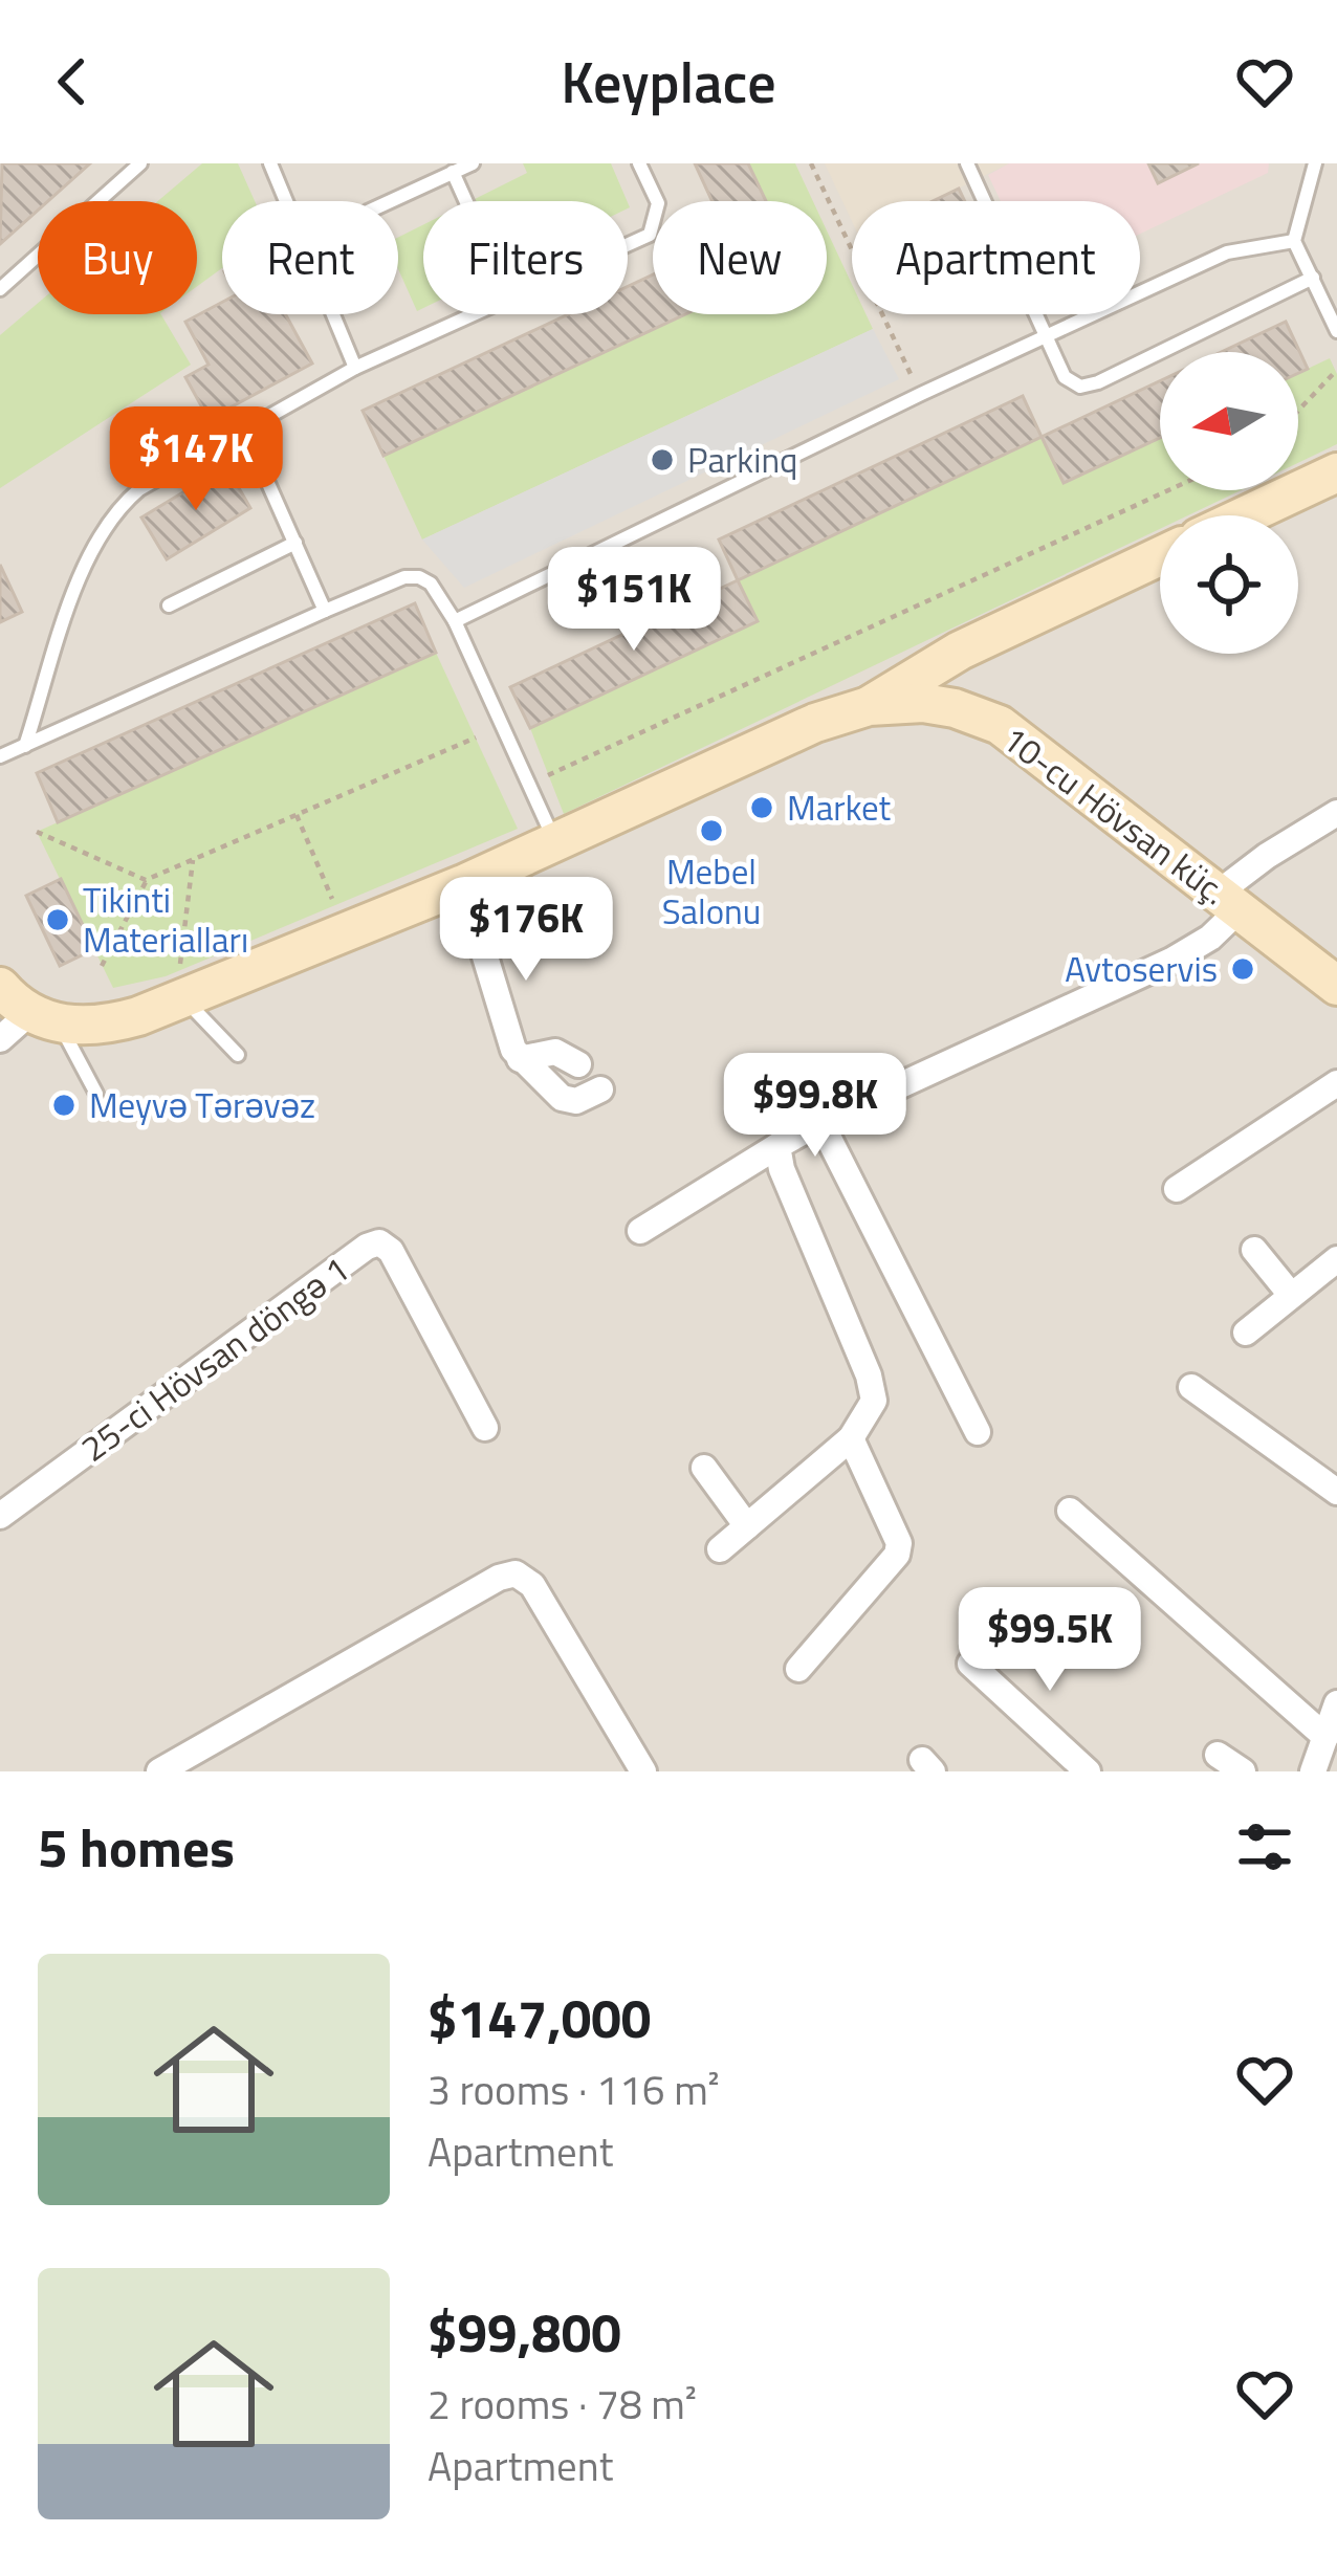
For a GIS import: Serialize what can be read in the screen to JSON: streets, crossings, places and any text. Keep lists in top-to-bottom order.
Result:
{
  "streets": {
    "main road": ["10-cu Hövsan küç."],
    "street": ["25-ci Hövsan döngə 1"]
  },
  "places": [
    "Parkinq",
    "Market",
    "Mebel Salonu",
    "Tikinti Materialları",
    "Avtoservis",
    "Meyvə Tərəvəz"
  ],
  "north": "left",
  "page": {
    "header": "Keyplace",
    "chip": [
      "Buy",
      "Rent",
      "Filters",
      "New",
      "Apartment"
    ],
    "price": [
      "$147K",
      "$151K",
      "$176K",
      "$99.8K",
      "$99.5K"
    ],
    "heading": "5 homes",
    "list": [
      {
        "name": "$147,000",
        "note": "3 rooms · 116 m² · Apartment"
      },
      {
        "name": "$99,800",
        "note": "2 rooms · 78 m² · Apartment"
      }
    ]
  }
}
